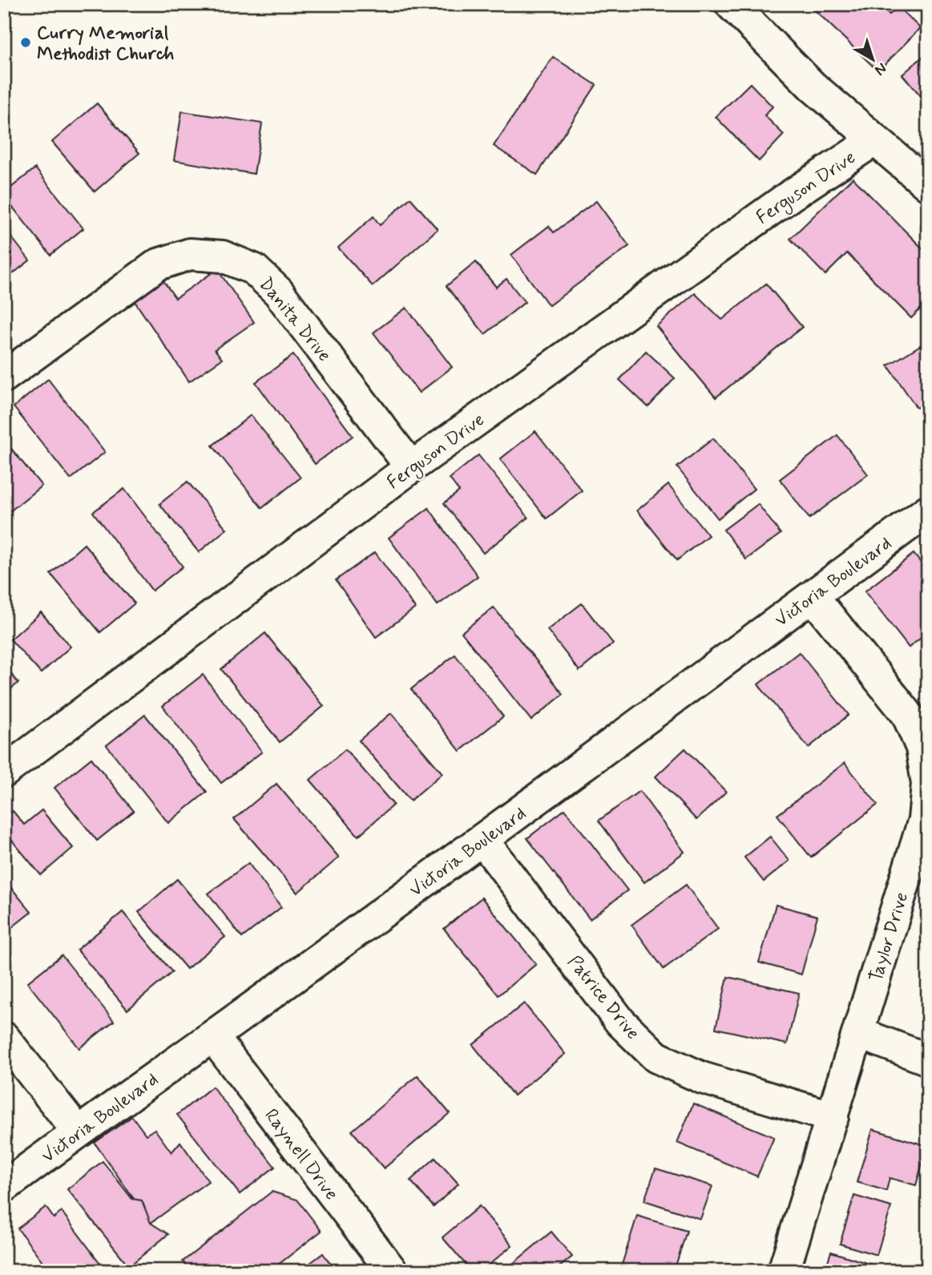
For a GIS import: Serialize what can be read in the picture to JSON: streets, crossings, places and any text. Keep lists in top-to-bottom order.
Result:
{
  "streets": {
    "street": [
      "Ferguson Drive",
      "Danita Drive",
      "Victoria Boulevard",
      "Taylor Drive",
      "Patrice Drive",
      "Raynell Drive"
    ]
  },
  "crossings": [
    ["Ferguson Drive", "Danita Drive"],
    ["Victoria Boulevard", "Taylor Drive"],
    ["Victoria Boulevard", "Patrice Drive"],
    ["Victoria Boulevard", "Raynell Drive"],
    ["Taylor Drive", "Patrice Drive"]
  ],
  "places": ["Curry Memorial Methodist Church"],
  "north": "bottom right"
}
